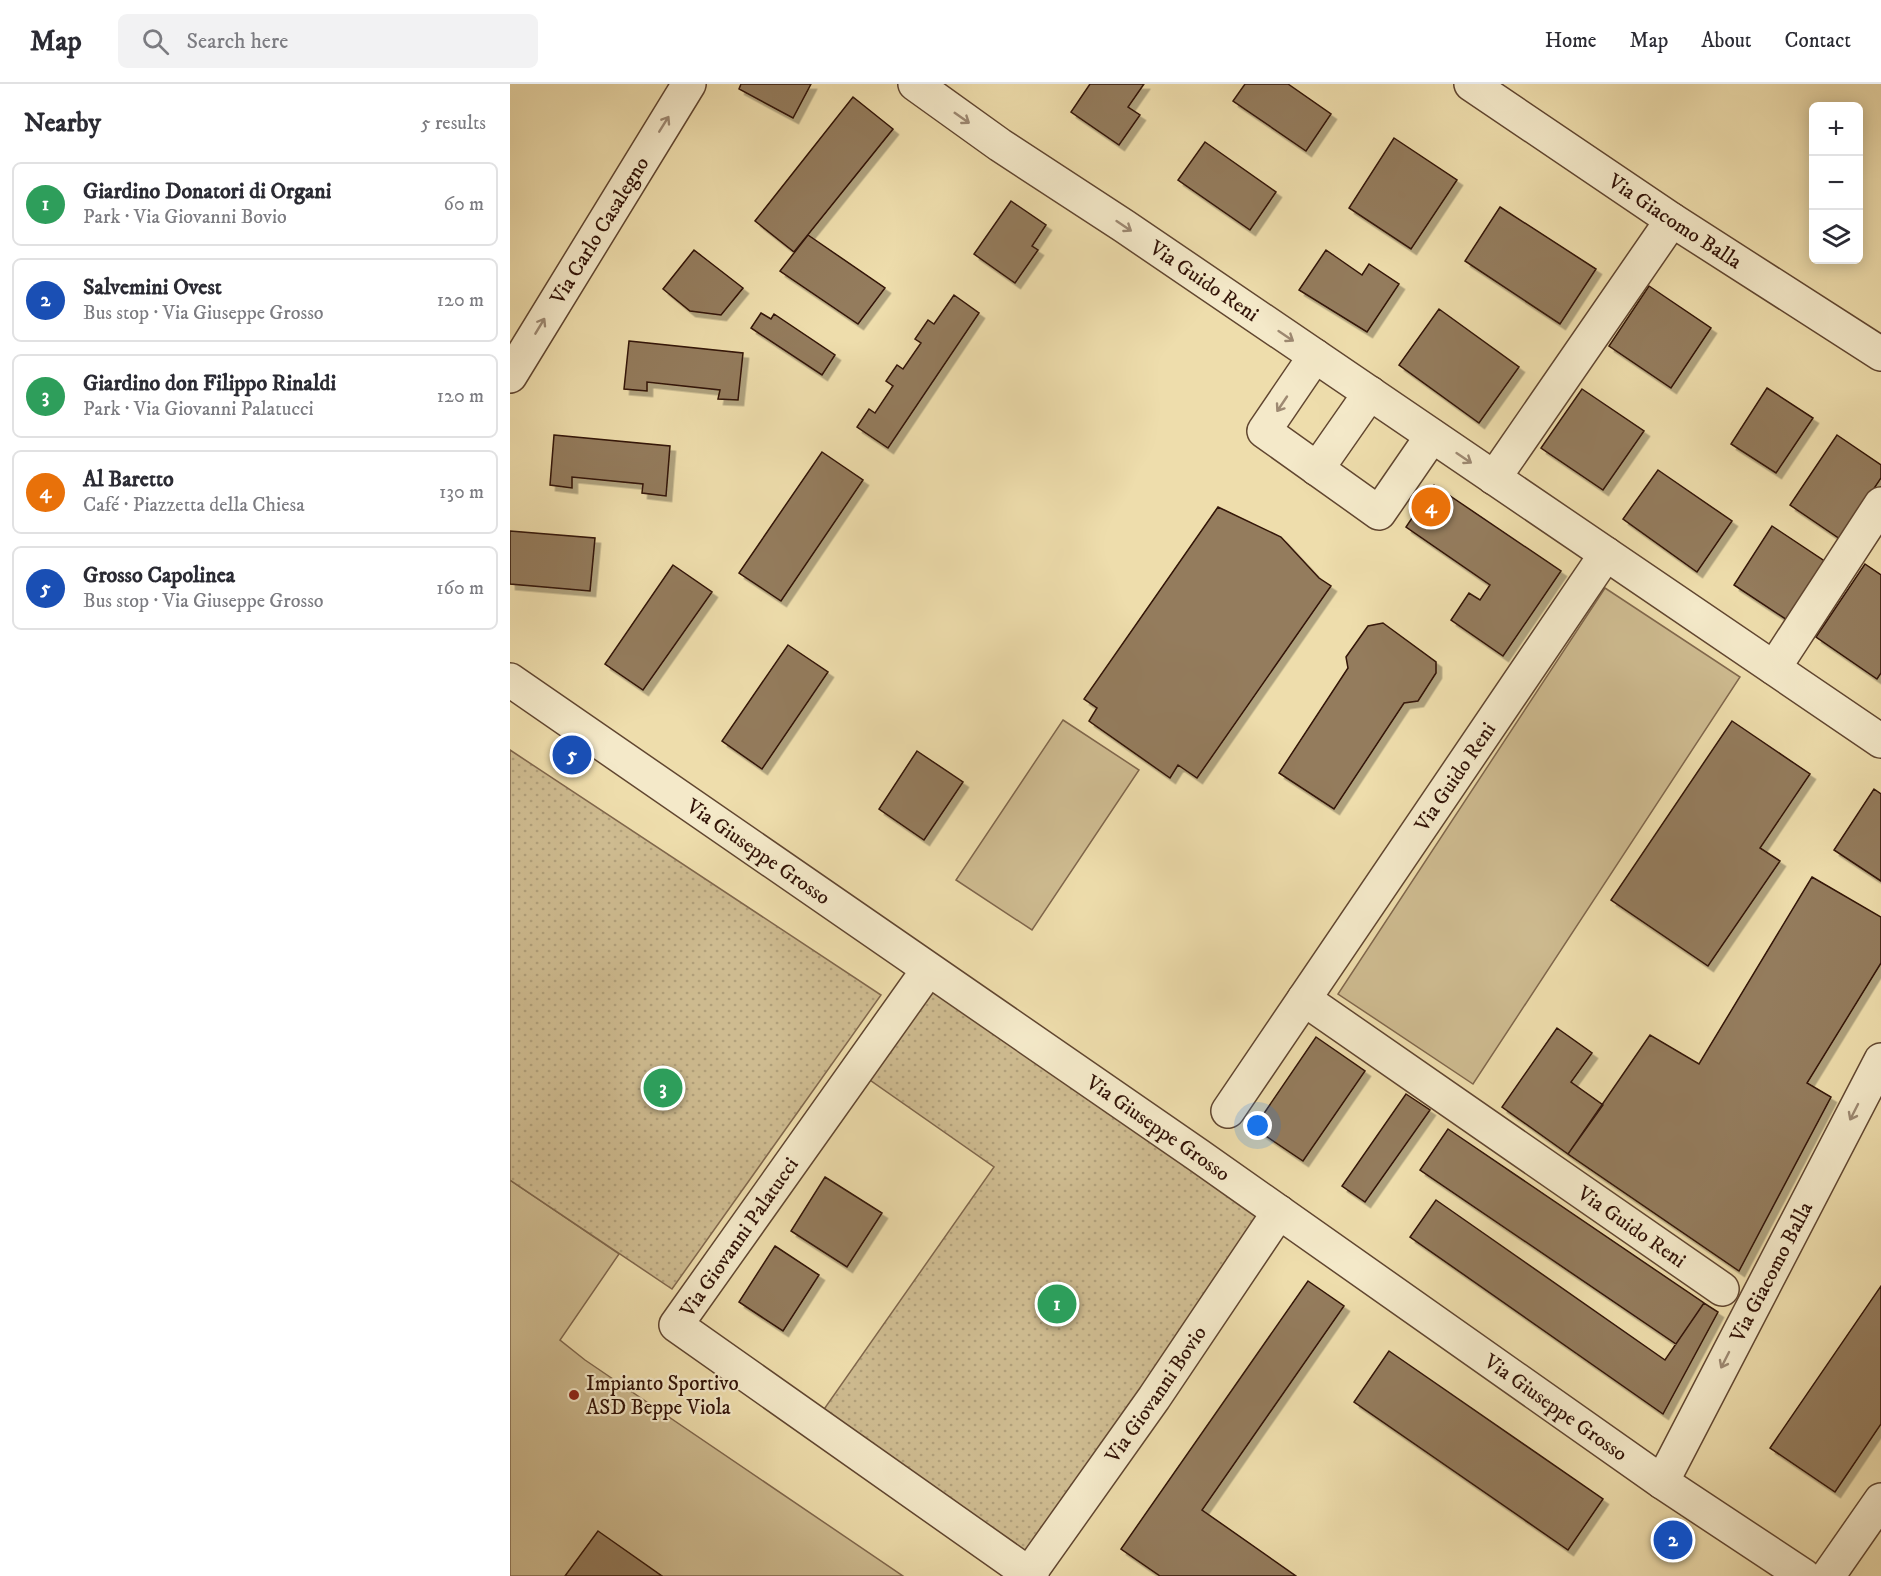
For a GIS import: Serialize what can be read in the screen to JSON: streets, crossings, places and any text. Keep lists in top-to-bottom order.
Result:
{
  "streets": {
    "street": [
      "Via Giacomo Balla",
      "Via Carlo Casalegno",
      "Via Guido Reni",
      "Via Giuseppe Grosso",
      "Via Giovanni Palatucci",
      "Via Giovanni Bovio"
    ]
  },
  "crossings": [
    ["Via Giacomo Balla", "Via Giuseppe Grosso"],
    ["Via Giuseppe Grosso", "Via Giovanni Palatucci"],
    ["Via Giuseppe Grosso", "Via Giovanni Bovio"],
    ["Via Giovanni Palatucci", "Via Giovanni Bovio"]
  ],
  "one_way": ["Via Giacomo Balla", "Via Carlo Casalegno"],
  "places": ["Impianto Sportivo ASD Beppe Viola"],
  "page": {
    "header": "Map",
    "search": "Search here",
    "nav": [
      "Home",
      "Map",
      "About",
      "Contact"
    ],
    "heading": ["Nearby", "5 results"],
    "map_buttons": ["+", "−"],
    "list": [
      {
        "mark": "1",
        "name": "Giardino Donatori di Organi",
        "note": "Park · Via Giovanni Bovio",
        "value": "60 m"
      },
      {
        "mark": "2",
        "name": "Salvemini Ovest",
        "note": "Bus stop · Via Giuseppe Grosso",
        "value": "120 m"
      },
      {
        "mark": "3",
        "name": "Giardino don Filippo Rinaldi",
        "note": "Park · Via Giovanni Palatucci",
        "value": "120 m"
      },
      {
        "mark": "4",
        "name": "Al Baretto",
        "note": "Café · Piazzetta della Chiesa",
        "value": "130 m"
      },
      {
        "mark": "5",
        "name": "Grosso Capolinea",
        "note": "Bus stop · Via Giuseppe Grosso",
        "value": "160 m"
      }
    ],
    "pins": [
      "4",
      "5",
      "3",
      "1",
      "2"
    ]
  }
}
